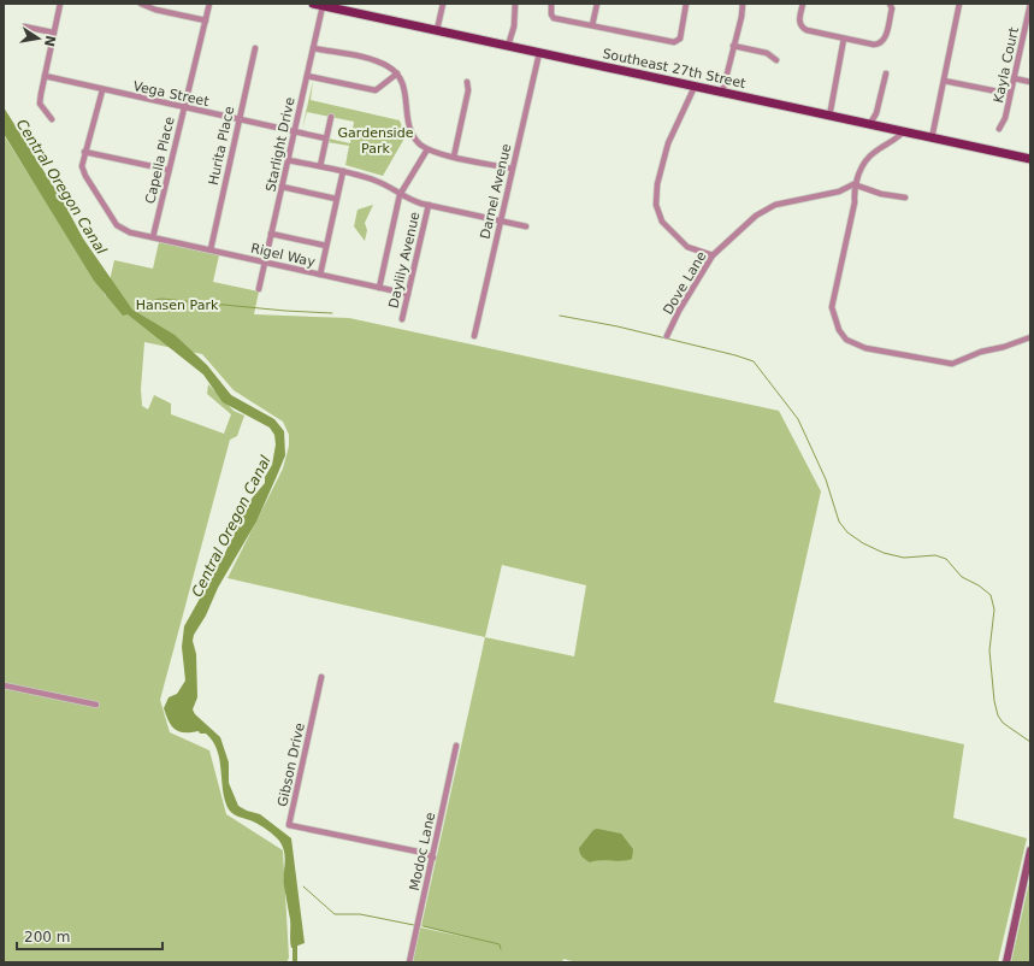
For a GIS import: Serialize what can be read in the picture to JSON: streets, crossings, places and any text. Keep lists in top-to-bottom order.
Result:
{
  "streets": {
    "main road": ["Southeast 27th Street"],
    "street": [
      "Kayla Court",
      "Vega Street",
      "Starlight Drive",
      "Hurita Place",
      "Capella Place",
      "Darnel Avenue",
      "Rigel Way",
      "Daylily Avenue",
      "Dove Lane",
      "Gibson Drive",
      "Modoc Lane"
    ]
  },
  "crossings": [
    ["Southeast 27th Street", "Starlight Drive"],
    ["Southeast 27th Street", "Darnel Avenue"],
    ["Vega Street", "Starlight Drive"],
    ["Vega Street", "Hurita Place"],
    ["Vega Street", "Capella Place"],
    ["Vega Street", "Rigel Way"],
    ["Starlight Drive", "Rigel Way"],
    ["Hurita Place", "Rigel Way"],
    ["Capella Place", "Rigel Way"],
    ["Rigel Way", "Daylily Avenue"],
    ["Gibson Drive", "Modoc Lane"]
  ],
  "water": ["Central Oregon Canal"],
  "parks": ["Gardenside Park", "Hansen Park"],
  "scale_bar": "200 m",
  "north": "right"
}
